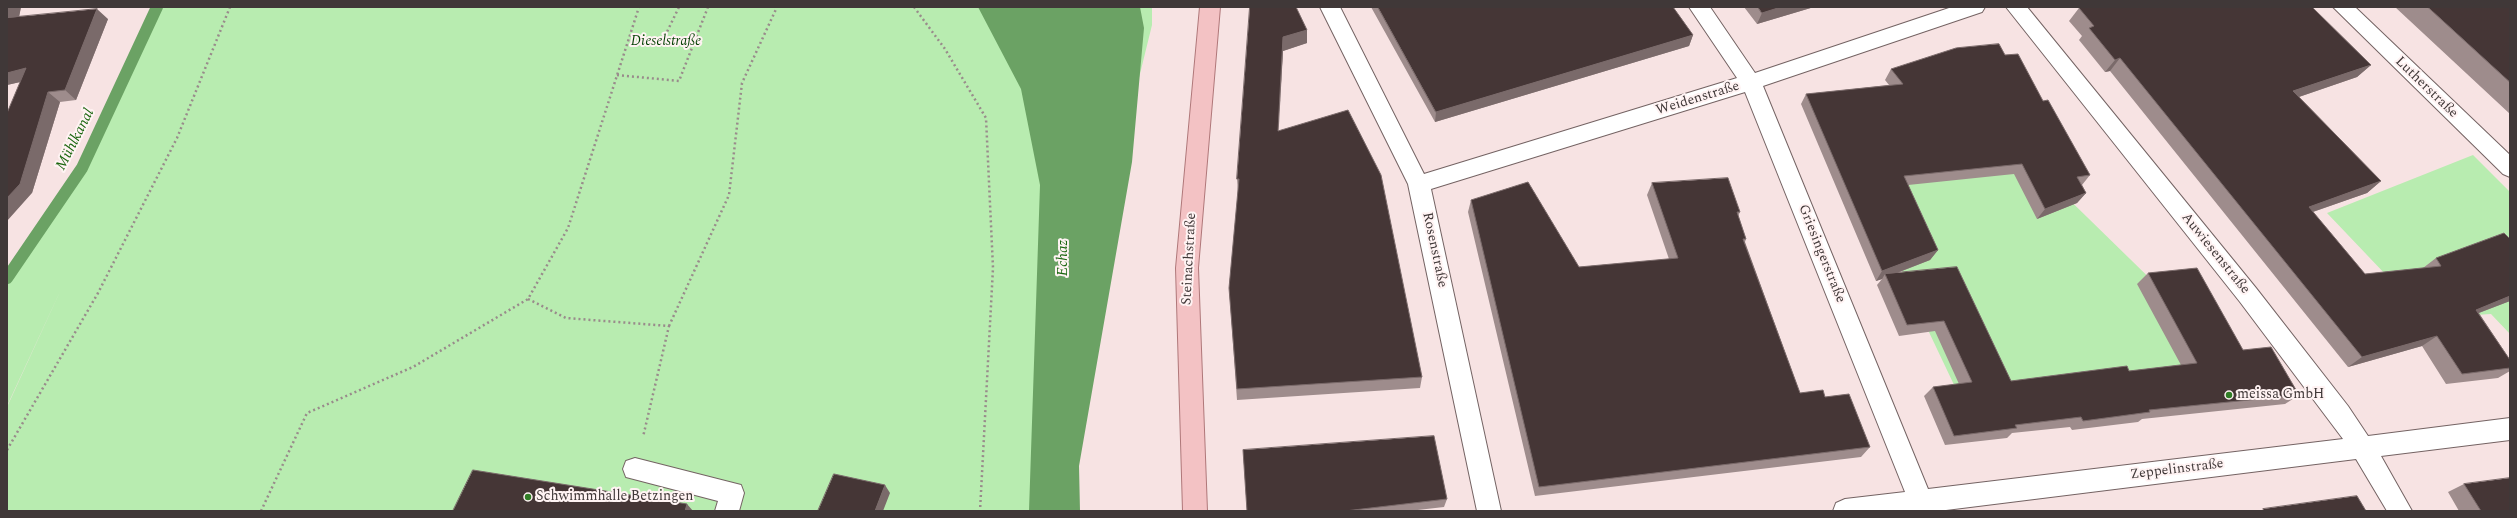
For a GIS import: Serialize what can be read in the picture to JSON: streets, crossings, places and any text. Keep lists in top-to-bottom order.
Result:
{
  "streets": {
    "main road": ["Steinachstraße"],
    "street": [
      "Lutherstraße",
      "Weidenstraße",
      "Rosenstraße",
      "Griesingerstraße",
      "Auwiesenstraße",
      "Zeppelinstraße"
    ]
  },
  "crossings": [
    ["Weidenstraße", "Rosenstraße"],
    ["Weidenstraße", "Griesingerstraße"],
    ["Griesingerstraße", "Zeppelinstraße"],
    ["Auwiesenstraße", "Zeppelinstraße"]
  ],
  "water": ["Mühlkanal", "Echaz"],
  "parks": ["Dieselstraße"],
  "places": ["meissa GmbH", "Schwimmhalle Betzingen"]
}
